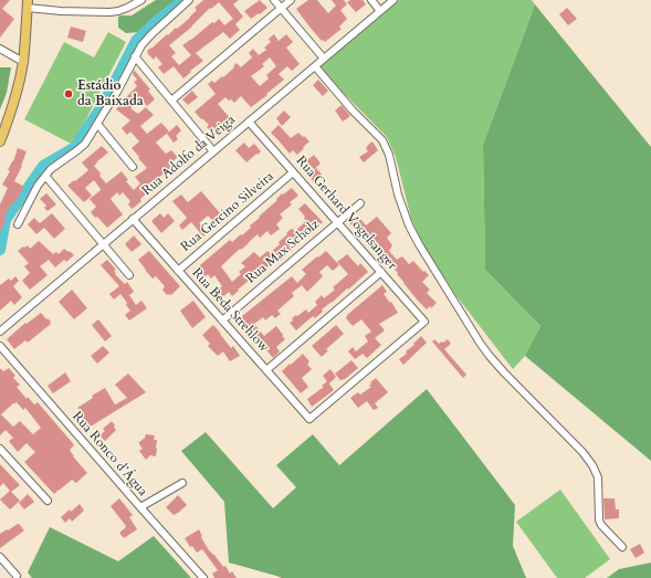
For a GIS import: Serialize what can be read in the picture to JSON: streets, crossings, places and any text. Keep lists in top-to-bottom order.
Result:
{
  "streets": {
    "street": [
      "Rua Adolfo da Veiga",
      "Rua Gercino Silveira",
      "Rua Gerhard Vogelsanger",
      "Rua Max Scholz",
      "Rua Beda Strehlow",
      "Rua Ronco d’Água"
    ]
  },
  "crossings": [
    ["Rua Adolfo da Veiga", "Rua Gerhard Vogelsanger"],
    ["Rua Adolfo da Veiga", "Rua Beda Strehlow"],
    ["Rua Gercino Silveira", "Rua Gerhard Vogelsanger"],
    ["Rua Gercino Silveira", "Rua Beda Strehlow"],
    ["Rua Gerhard Vogelsanger", "Rua Max Scholz"],
    ["Rua Gerhard Vogelsanger", "Rua Beda Strehlow"],
    ["Rua Max Scholz", "Rua Beda Strehlow"]
  ],
  "places": ["Estádio da Baixada"]
}
